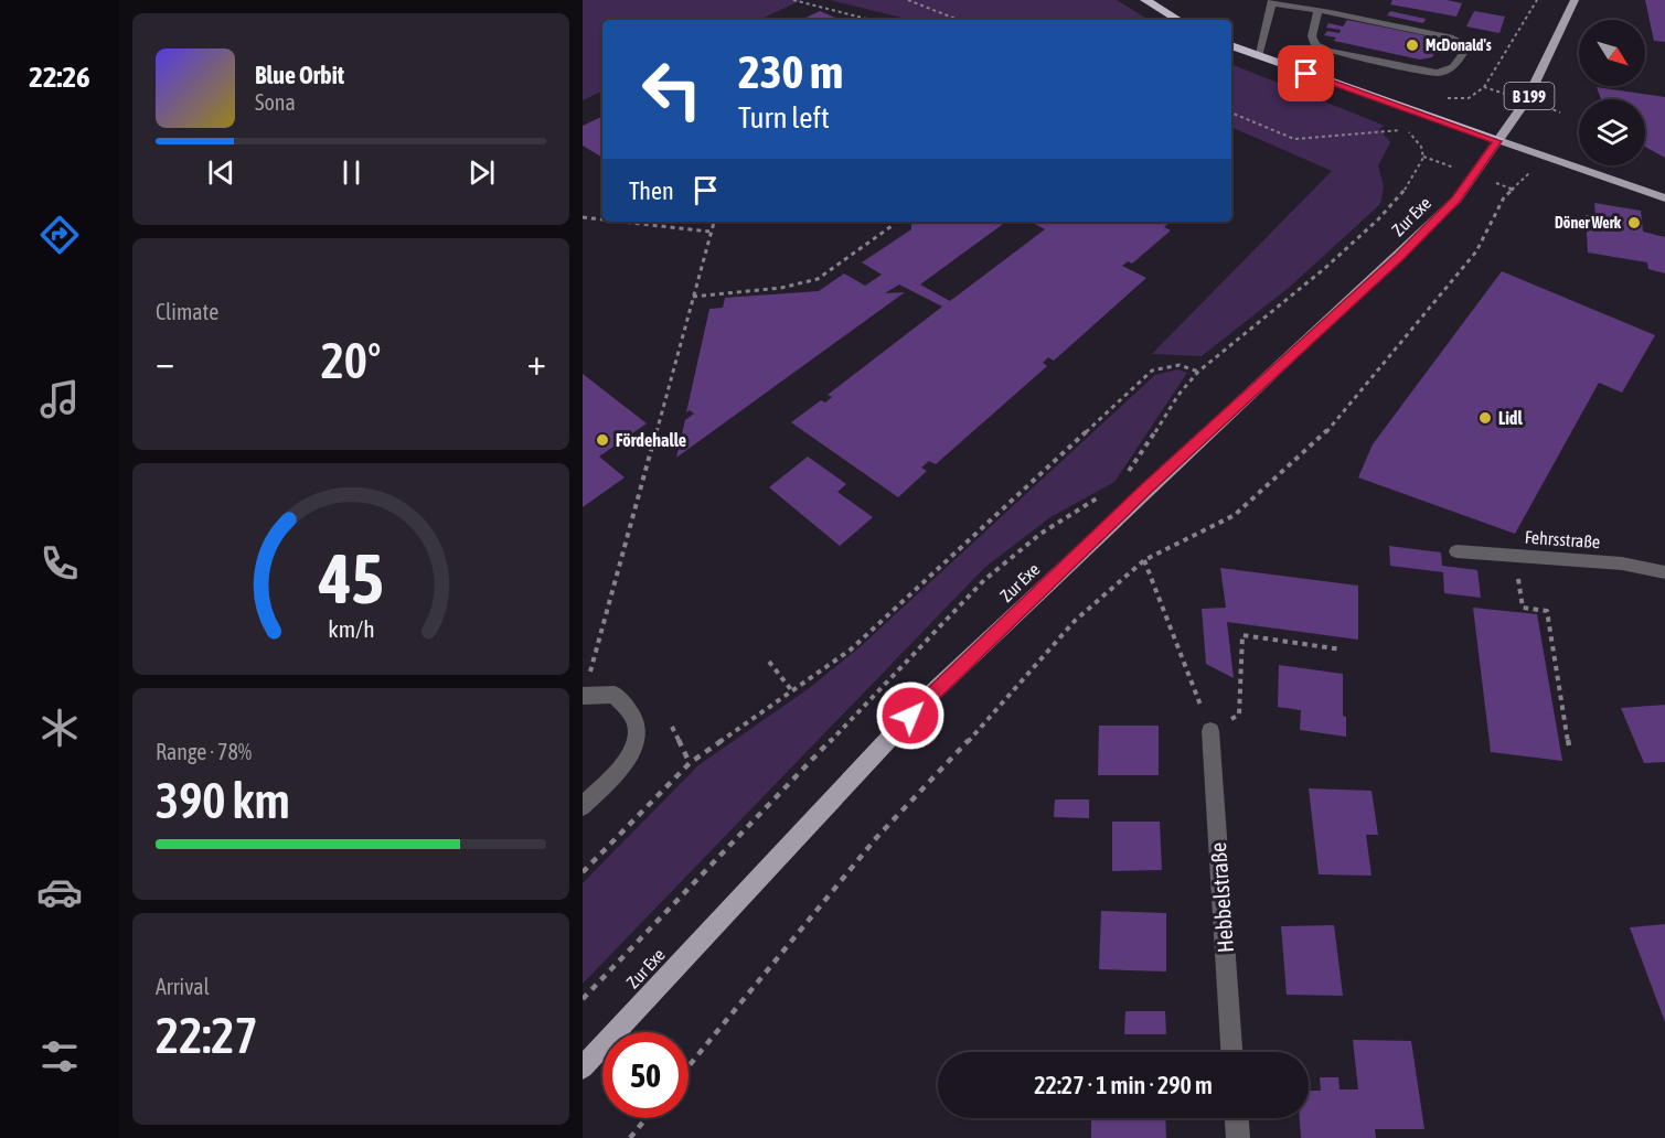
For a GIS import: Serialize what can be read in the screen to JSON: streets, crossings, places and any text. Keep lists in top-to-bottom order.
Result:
{
  "streets": {
    "main road": ["B 199", "Zur Exe"],
    "street": ["Fehrsstraße", "Hebbelstraße"]
  },
  "crossings": [
    ["B 199", "Zur Exe"]
  ],
  "places": [
    "McDonald's",
    "Döner Werk",
    "Lidl",
    "Fördehalle"
  ],
  "north": "bottom right",
  "page": {
    "tabs": "22:26",
    "turn": ["230 m", "Turn left"],
    "song": ["Blue Orbit", "Sona"],
    "then": "Then",
    "tile": [
      "Climate",
      ["Range · 78%", "390 km"],
      ["Arrival", "22:27"]
    ],
    "heat": ["−", "20°", "+"],
    "limit": "50",
    "trip": "22:27 · 1 min · 290 m",
    "gauge": ["45", "km/h"]
  }
}
